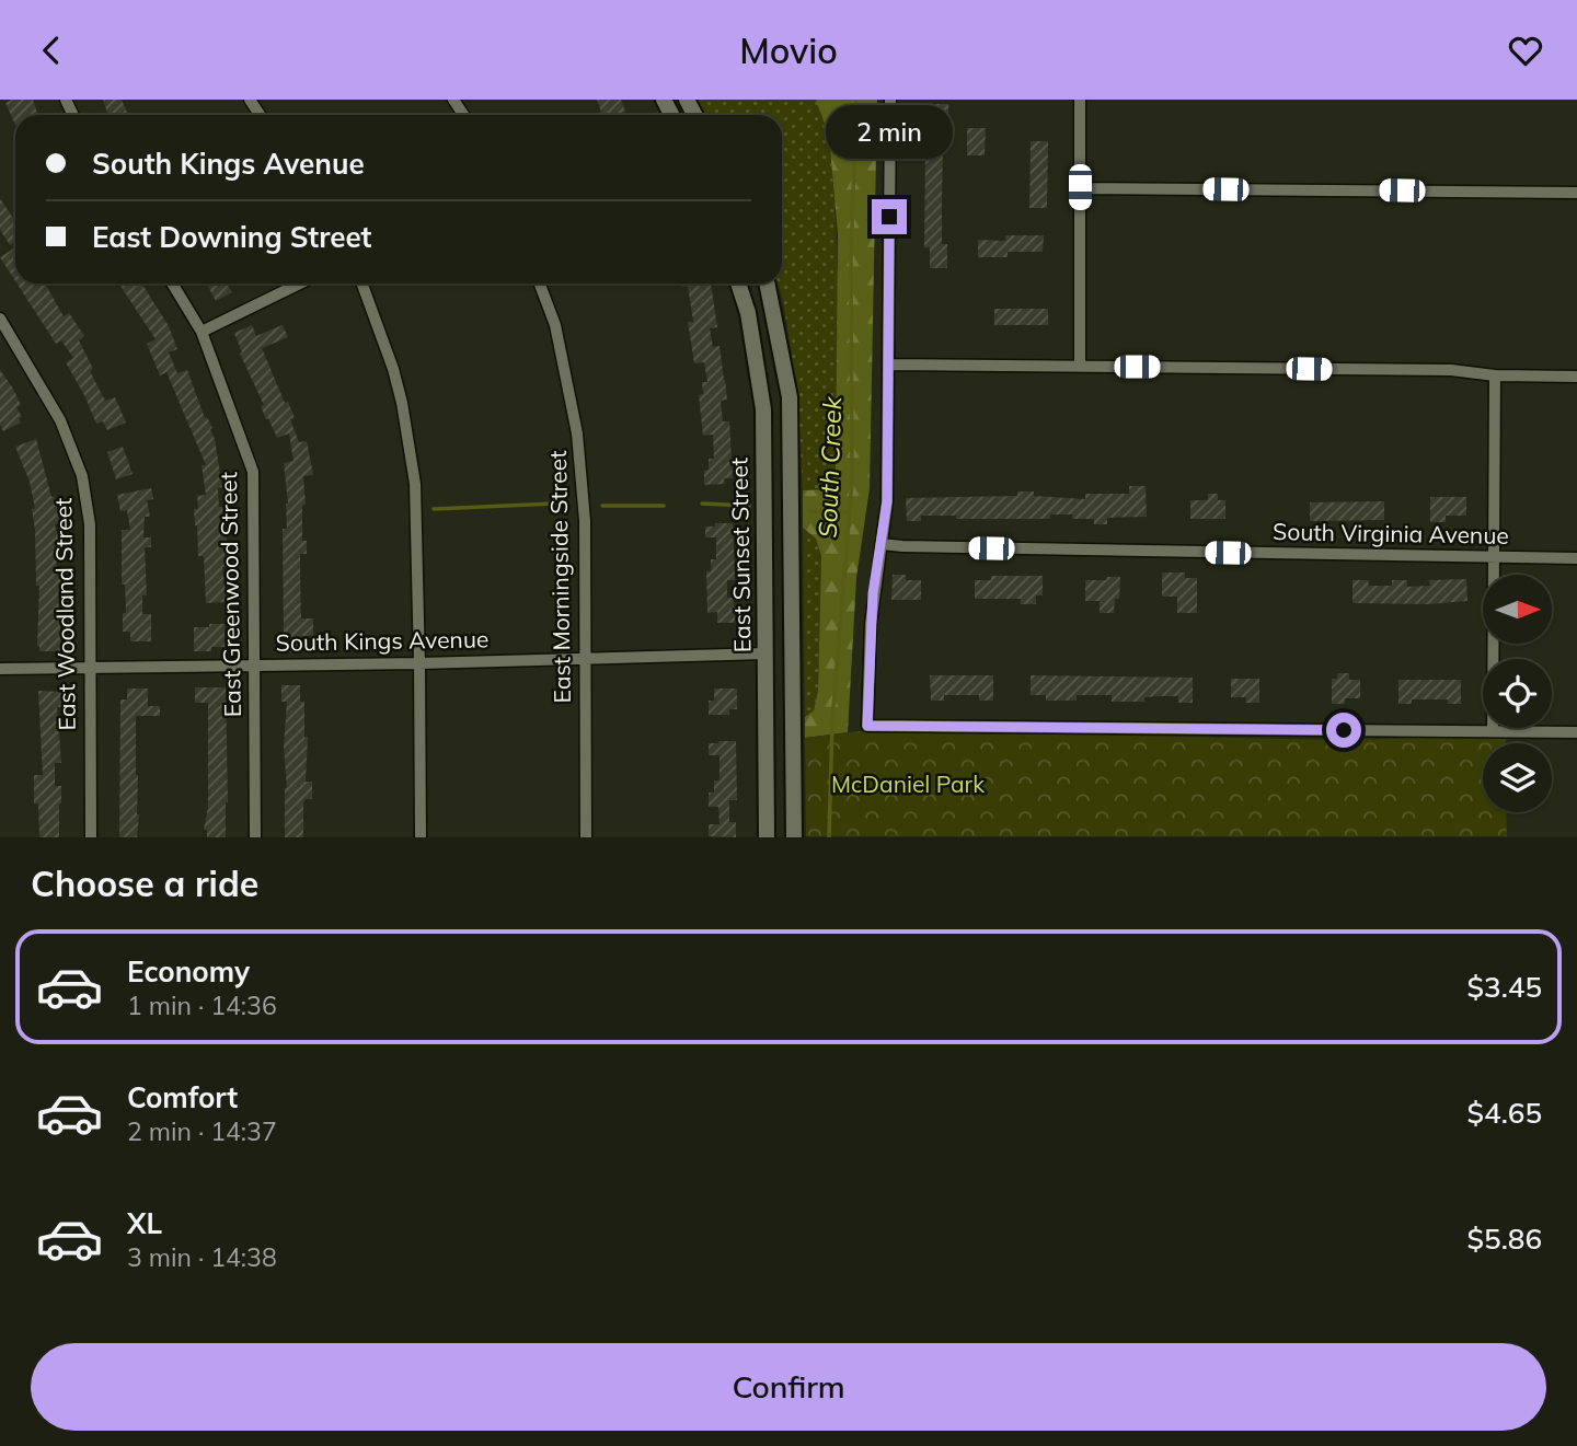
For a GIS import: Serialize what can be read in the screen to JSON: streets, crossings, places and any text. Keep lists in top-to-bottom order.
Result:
{
  "streets": {
    "main road": ["East Sunset Street"],
    "street": [
      "South Virginia Avenue",
      "East Morningside Street",
      "East Greenwood Street",
      "East Woodland Street",
      "South Kings Avenue"
    ]
  },
  "crossings": [
    ["East Sunset Street", "South Kings Avenue"],
    ["East Morningside Street", "South Kings Avenue"],
    ["East Greenwood Street", "South Kings Avenue"],
    ["East Woodland Street", "South Kings Avenue"]
  ],
  "water": ["South Creek"],
  "parks": ["McDaniel Park"],
  "north": "right",
  "page": {
    "header": "Movio",
    "bubble": "2 min",
    "banner": ["South Kings Avenue", "East Downing Street"],
    "heading": "Choose a ride",
    "list": [
      {
        "name": "Economy",
        "note": "1 min · 14:36",
        "value": "$3.45"
      },
      {
        "name": "Comfort",
        "note": "2 min · 14:37",
        "value": "$4.65"
      },
      {
        "name": "XL",
        "note": "3 min · 14:38",
        "value": "$5.86"
      }
    ],
    "buttons": "Confirm"
  }
}
